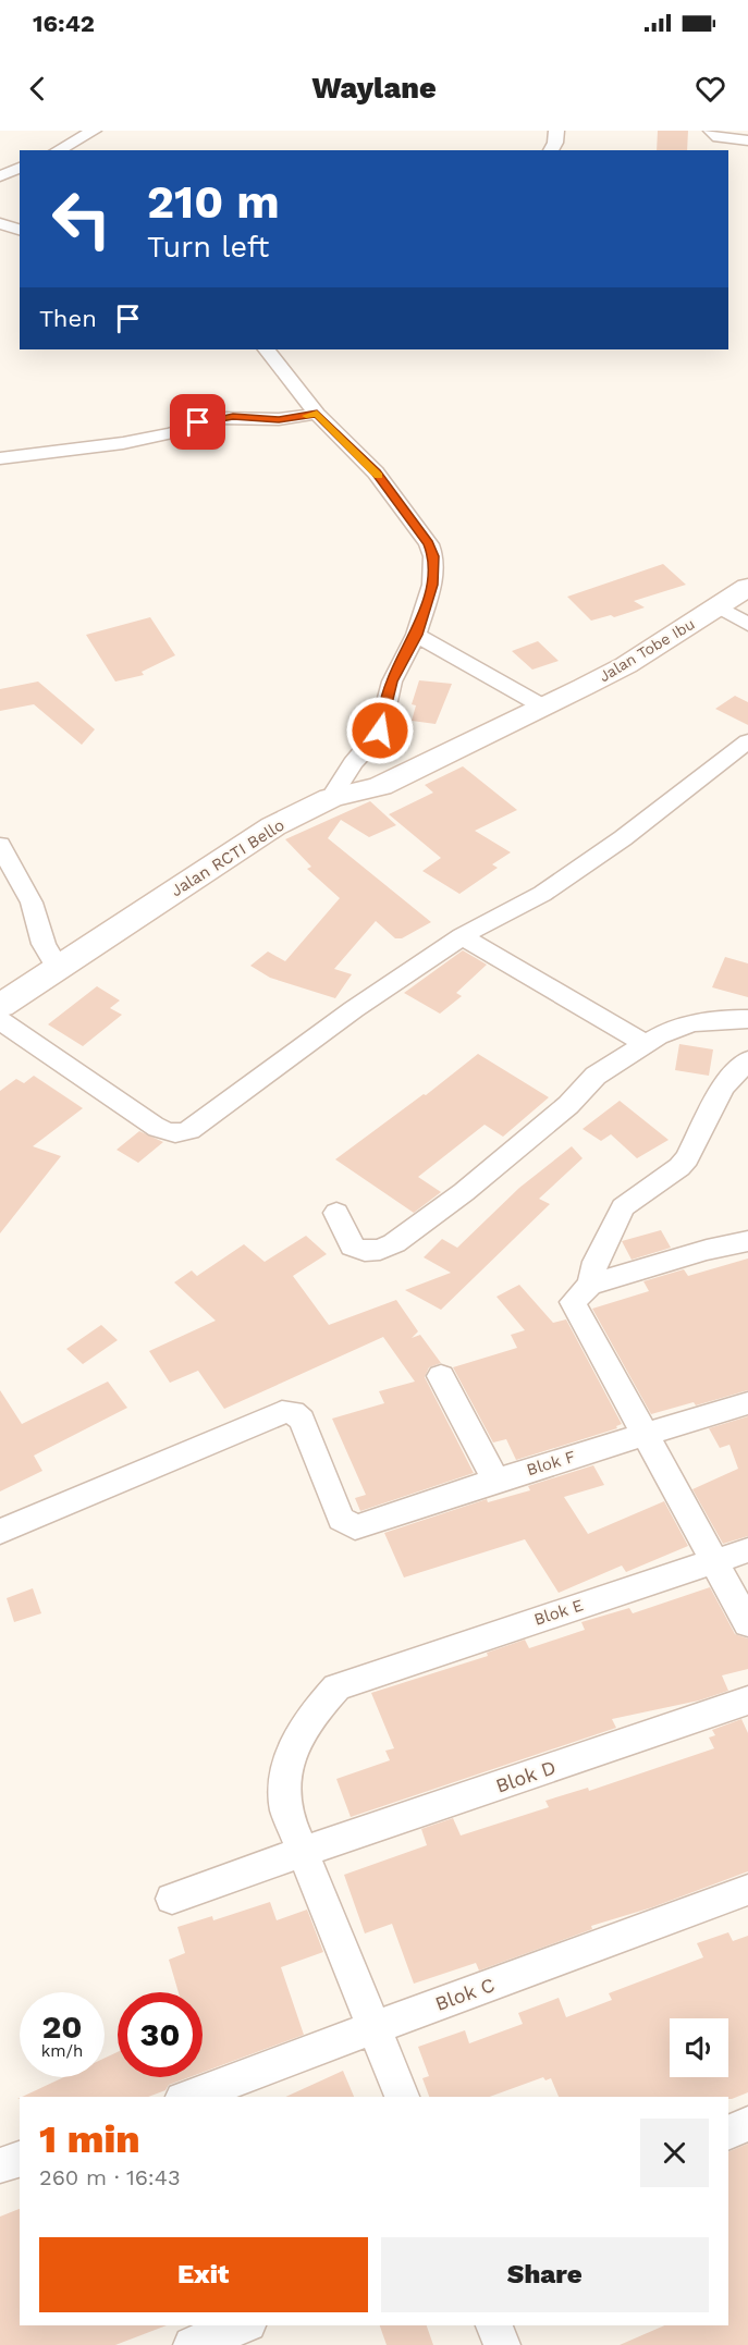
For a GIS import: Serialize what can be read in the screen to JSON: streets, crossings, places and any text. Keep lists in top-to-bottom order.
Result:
{
  "streets": {
    "street": [
      "Jalan Tobe Ibu",
      "Jalan RCTI Bello",
      "Blok F",
      "Blok E",
      "Blok D",
      "Blok C"
    ]
  },
  "crossings": [
    ["Jalan Tobe Ibu", "Jalan RCTI Bello"],
    ["Blok E", "Blok D"],
    ["Blok E", "Blok C"]
  ],
  "page": {
    "status": "16:42",
    "header": "Waylane",
    "turn": ["210 m", "Turn left"],
    "then": "Then",
    "speed": "20 km/h",
    "limit": "30",
    "heading": ["1 min", "260 m · 16:43"],
    "buttons": ["Exit", "Share"]
  }
}
